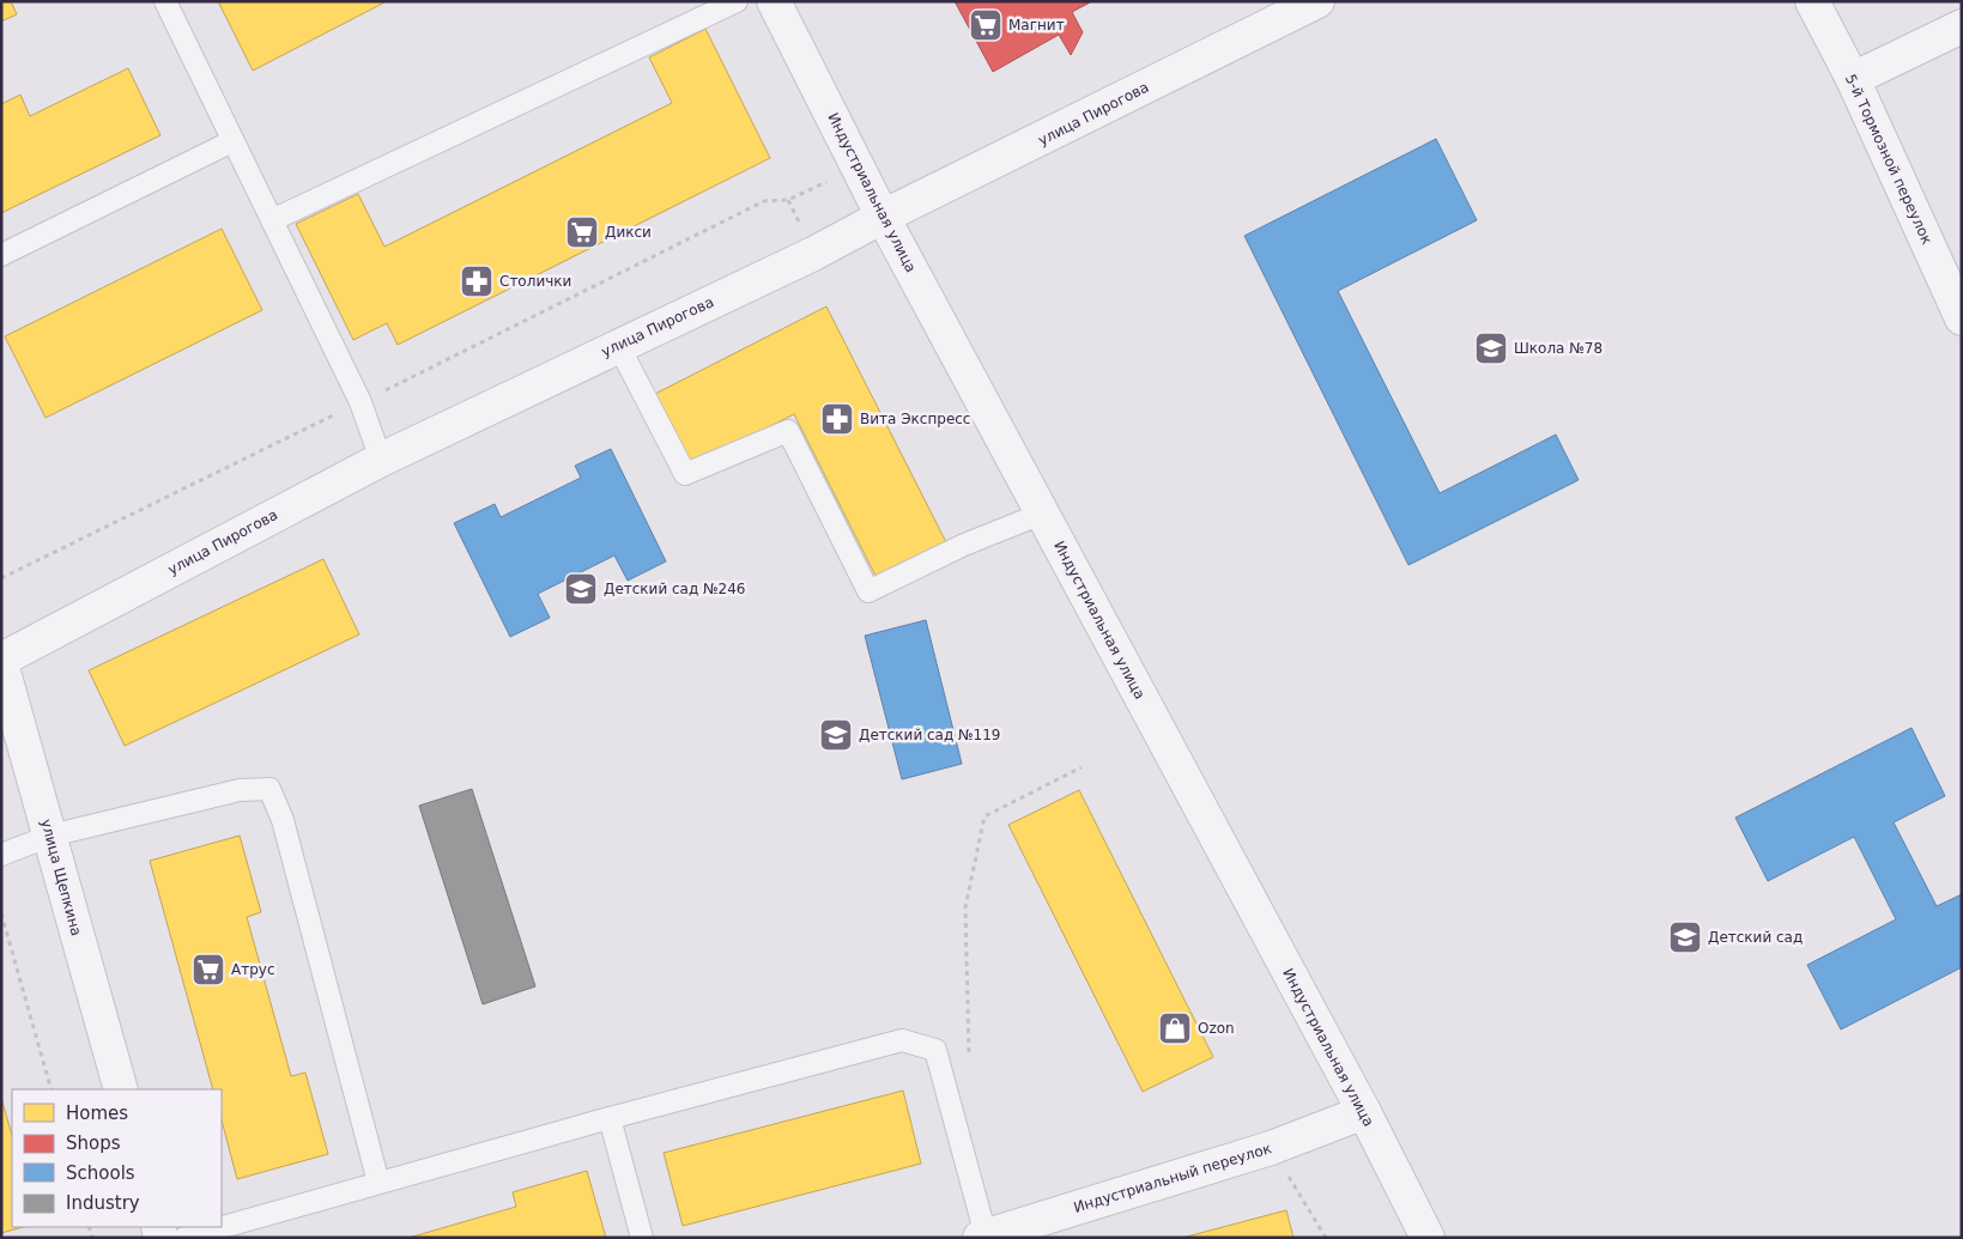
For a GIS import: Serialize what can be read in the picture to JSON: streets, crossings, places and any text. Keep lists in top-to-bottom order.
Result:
{
  "streets": {
    "street": [
      "улица Пирогова",
      "5-й Тормозной переулок",
      "Индустриальная улица",
      "улица Щепкина",
      "Индустриальный переулок"
    ]
  },
  "crossings": [
    ["улица Пирогова", "Индустриальная улица"],
    ["улица Пирогова", "улица Щепкина"],
    ["Индустриальная улица", "Индустриальный переулок"]
  ],
  "places": {
    "supermarket": ["Магнит", "Дикси", "Атрус"],
    "pharmacy": ["Столички", "Вита Экспресс"],
    "school or university": [
      "Школа №78",
      "Детский сад №246",
      "Детский сад №119",
      "Детский сад"
    ],
    "shop": ["Ozon"]
  },
  "legend": [
    "Homes",
    "Shops",
    "Schools",
    "Industry"
  ]
}
